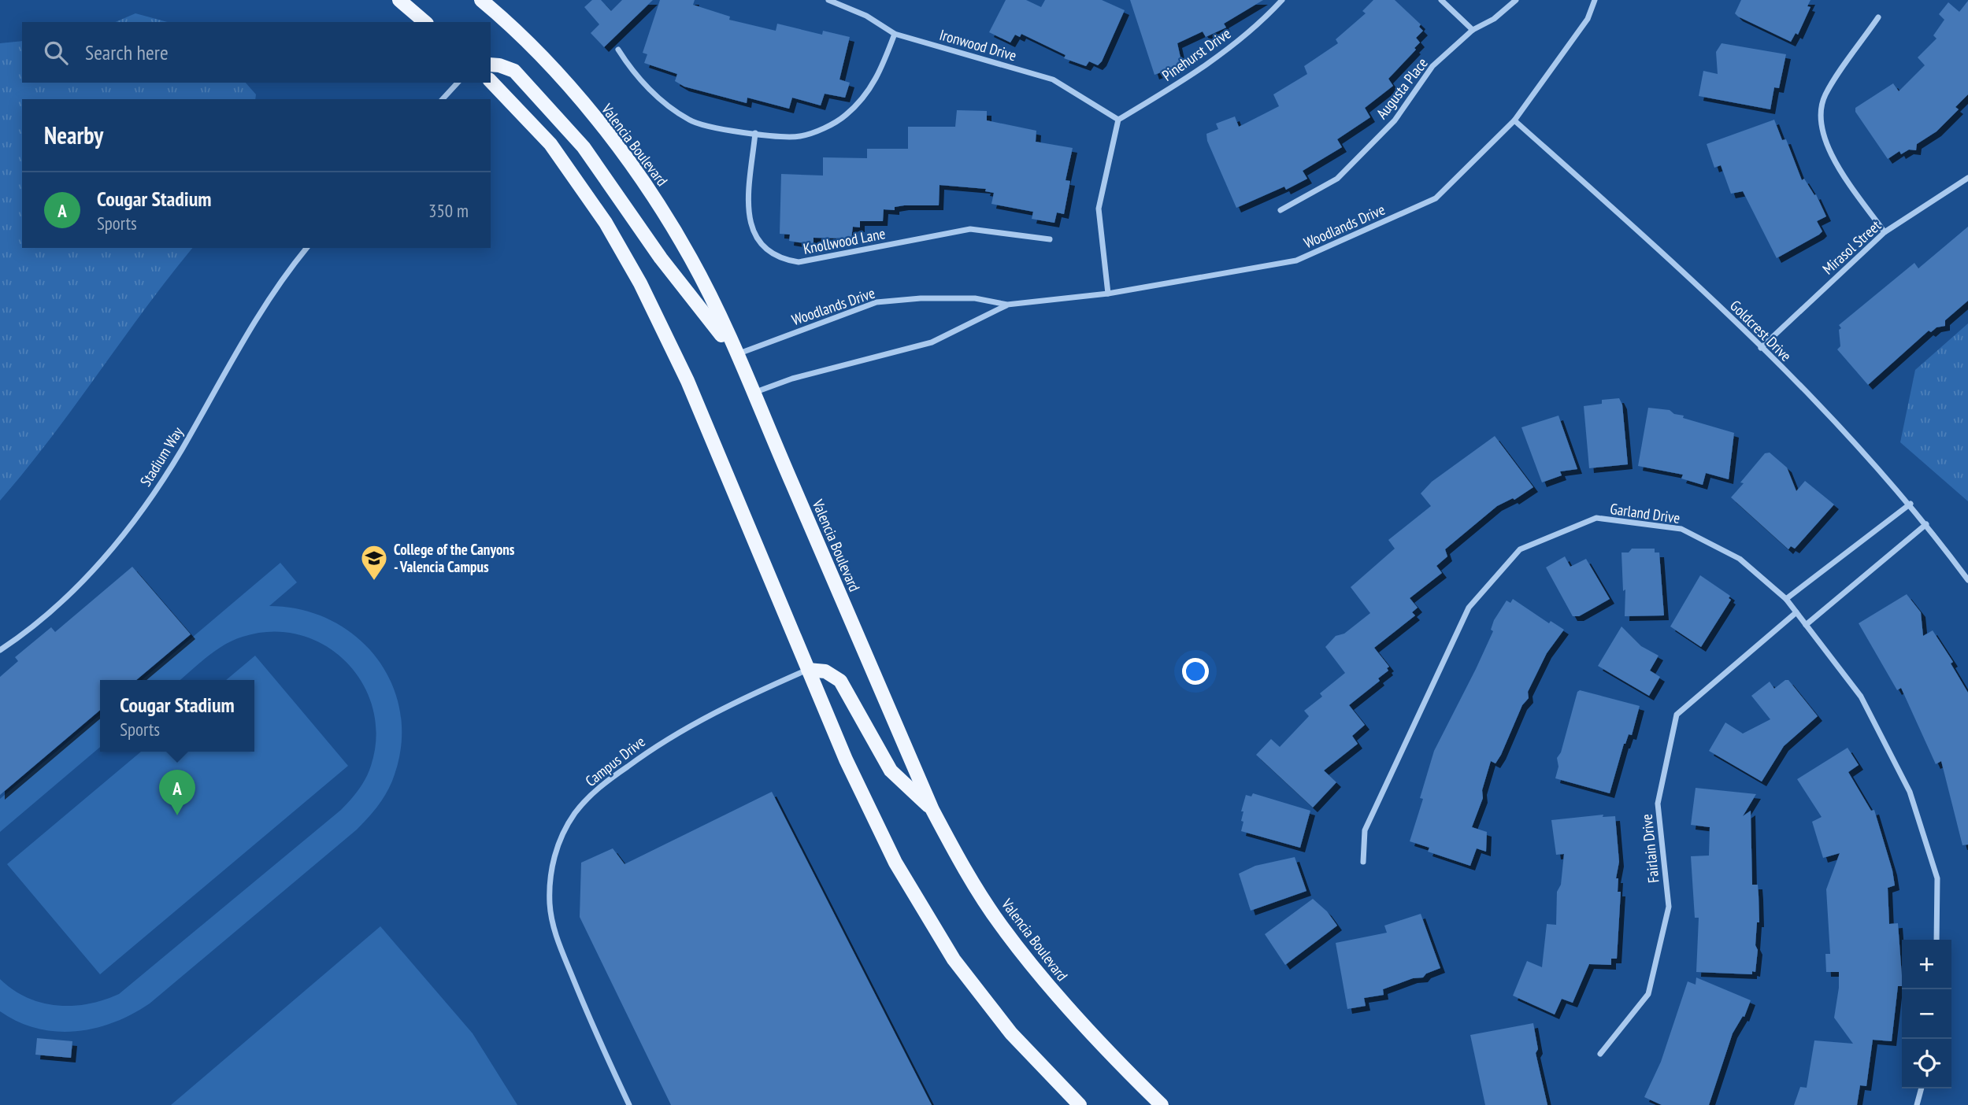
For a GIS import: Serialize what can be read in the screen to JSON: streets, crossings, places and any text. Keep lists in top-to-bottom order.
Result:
{
  "streets": {
    "main road": ["Valencia Boulevard"],
    "street": [
      "Ironwood Drive",
      "Pinehurst Drive",
      "Augusta Place",
      "Woodlands Drive",
      "Knollwood Lane",
      "Mirasol Street",
      "Goldcrest Drive",
      "Stadium Way",
      "Garland Drive",
      "Campus Drive",
      "Fairlain Drive"
    ]
  },
  "crossings": [
    ["Ironwood Drive", "Pinehurst Drive"],
    ["Valencia Boulevard", "Woodlands Drive"],
    ["Woodlands Drive", "Goldcrest Drive"],
    ["Mirasol Street", "Goldcrest Drive"],
    ["Garland Drive", "Fairlain Drive"]
  ],
  "places": {
    "school or university": ["College of the Canyons - Valencia Campus"]
  },
  "page": {
    "search": "Search here",
    "heading": "Nearby",
    "list": [
      {
        "mark": "A",
        "name": "Cougar Stadium",
        "note": "Sports",
        "value": "350 m"
      }
    ],
    "popup": ["Cougar Stadium", "Sports"],
    "pins": "A",
    "map_buttons": ["+", "−"]
  }
}
